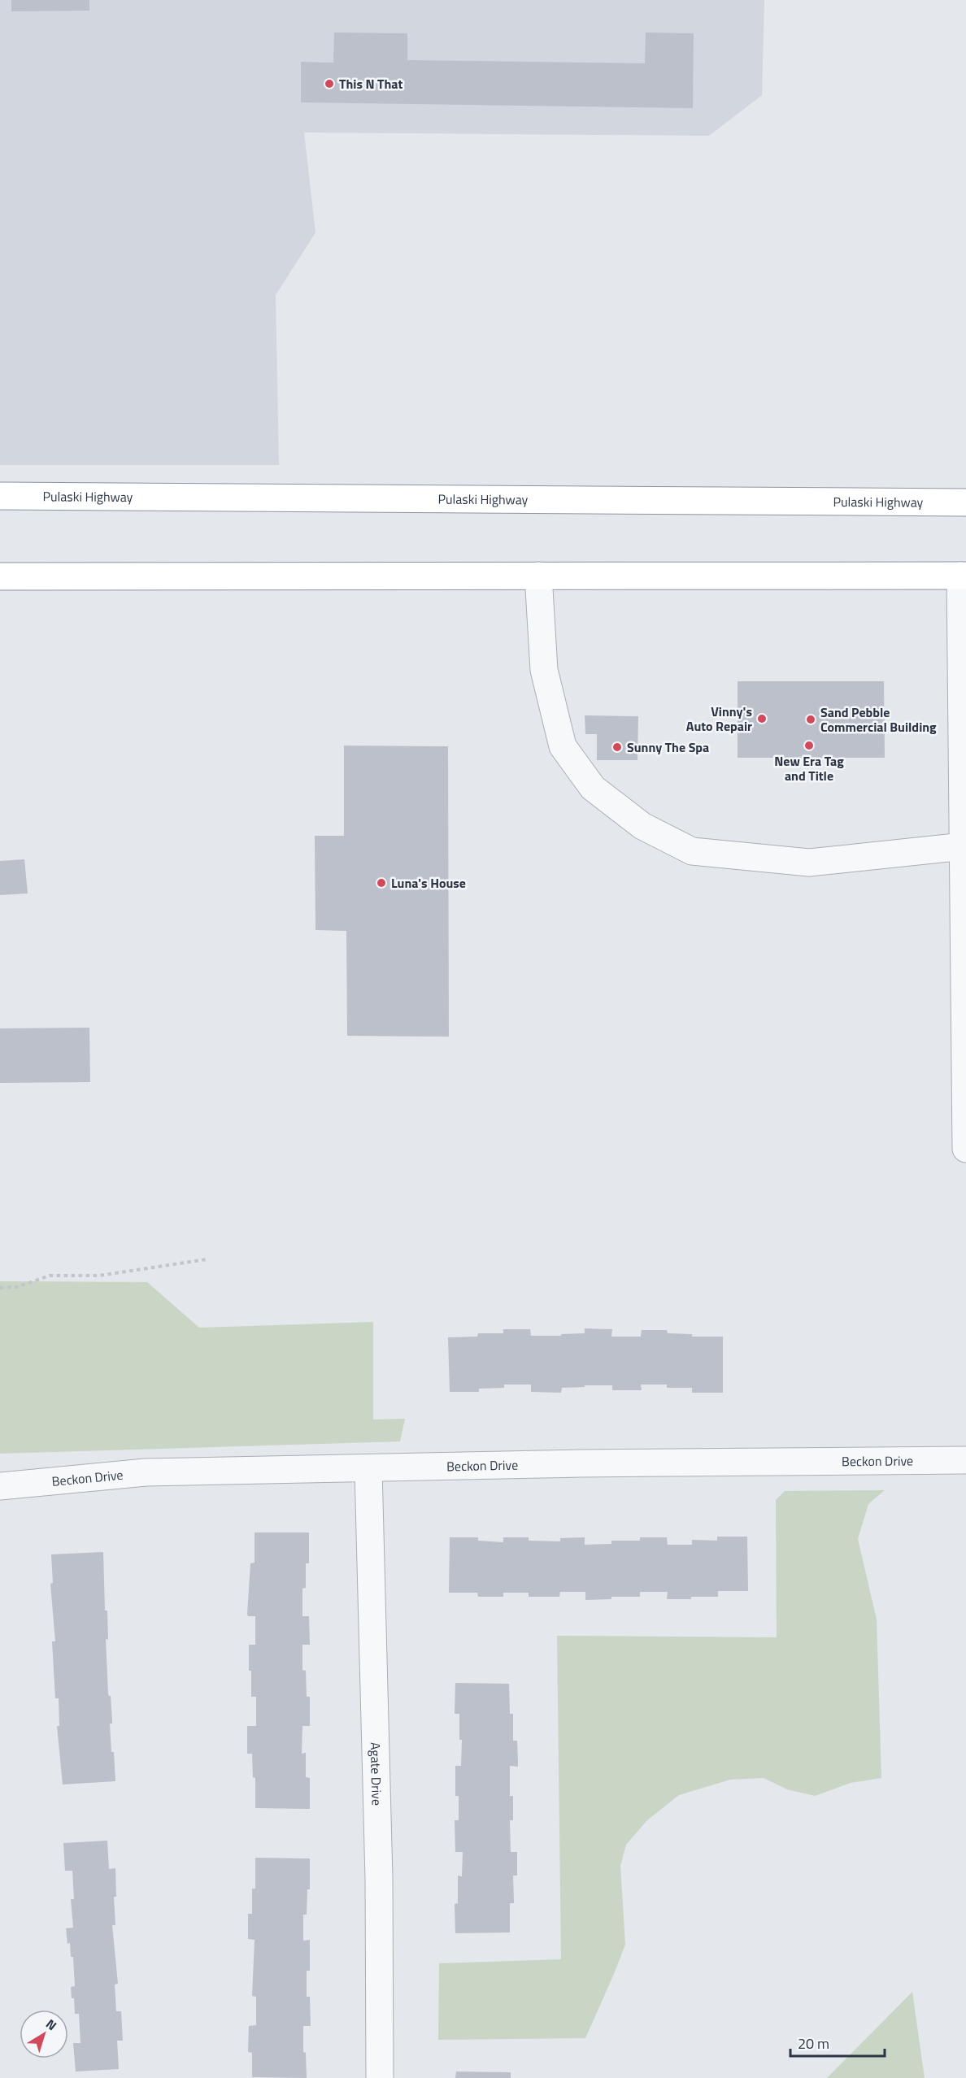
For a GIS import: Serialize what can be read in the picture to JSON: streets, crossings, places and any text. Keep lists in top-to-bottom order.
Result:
{
  "streets": {
    "highway": ["Pulaski Highway"],
    "street": ["Beckon Drive", "Agate Drive"]
  },
  "crossings": [
    ["Beckon Drive", "Agate Drive"]
  ],
  "places": [
    "This N That",
    "Vinny's Auto Repair",
    "Sand Pebble Commercial Building",
    "New Era Tag and Title",
    "Sunny The Spa",
    "Luna's House"
  ],
  "scale_bar": "20 m",
  "north": "top right"
}
